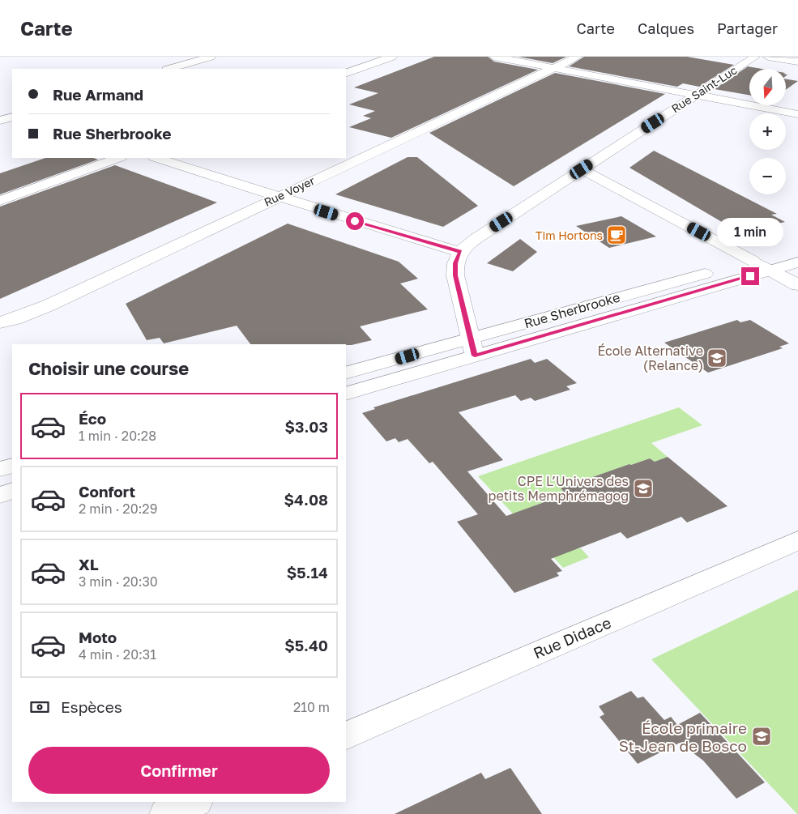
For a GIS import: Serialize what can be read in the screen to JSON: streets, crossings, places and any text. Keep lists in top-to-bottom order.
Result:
{
  "streets": {
    "street": [
      "Rue Saint-Luc",
      "Rue Voyer",
      "Rue Sherbrooke",
      "Rue Didace"
    ]
  },
  "places": {
    "cafe": ["Tim Hortons"],
    "school or university": ["École Alternative (Relance)", "CPE L’Univers des petits Memphrémagog", "École primaire St-Jean de Bosco"]
  },
  "north": "bottom",
  "page": {
    "header": "Carte",
    "nav": ["Carte", "Calques", "Partager"],
    "map_buttons": ["+", "−"],
    "banner": ["Rue Armand", "Rue Sherbrooke"],
    "bubble": "1 min",
    "heading": "Choisir une course",
    "list": [
      {
        "name": "Éco",
        "note": "1 min · 20:28",
        "value": "$3.03"
      },
      {
        "name": "Confort",
        "note": "2 min · 20:29",
        "value": "$4.08"
      },
      {
        "name": "XL",
        "note": "3 min · 20:30",
        "value": "$5.14"
      },
      {
        "name": "Moto",
        "note": "4 min · 20:31",
        "value": "$5.40"
      }
    ],
    "pay": ["Espèces", "210 m"],
    "buttons": "Confirmer"
  }
}
